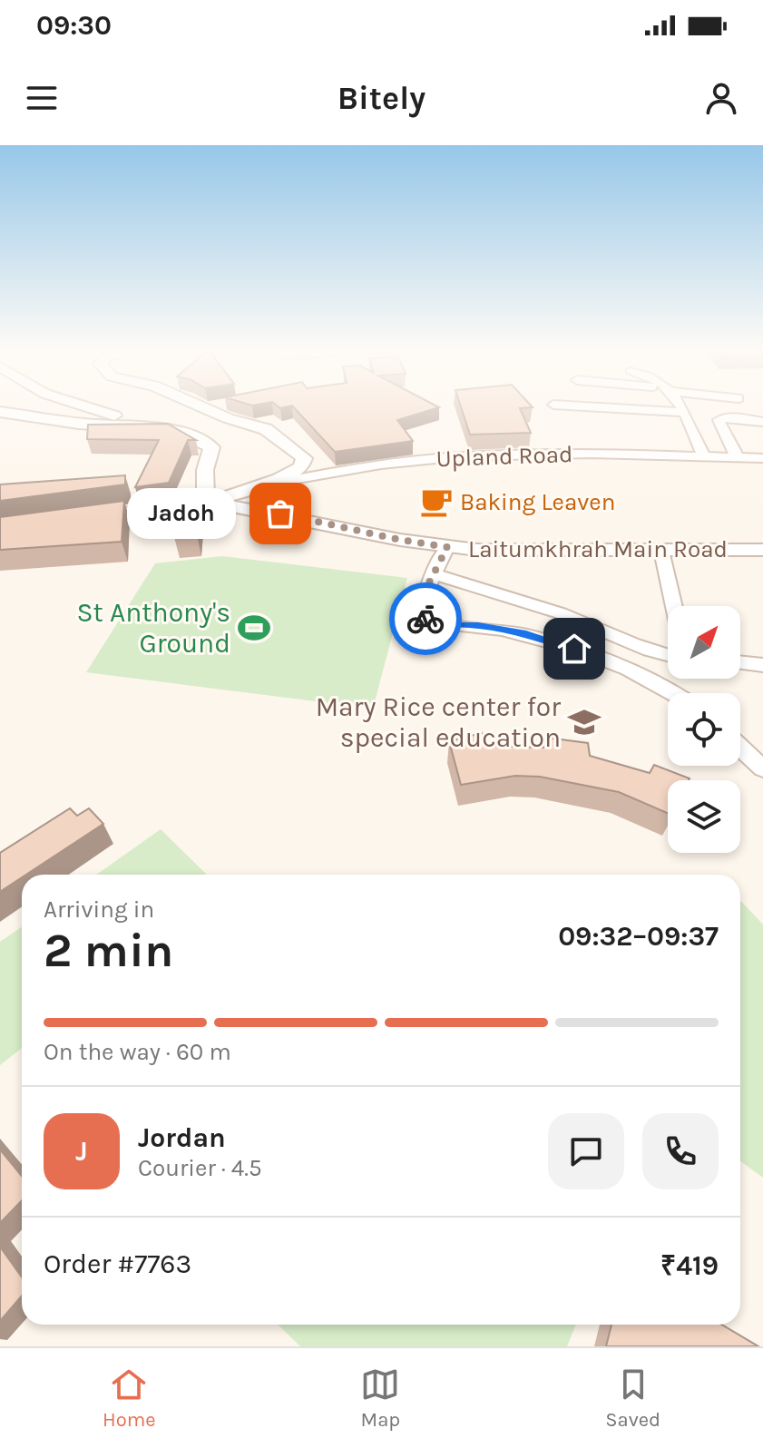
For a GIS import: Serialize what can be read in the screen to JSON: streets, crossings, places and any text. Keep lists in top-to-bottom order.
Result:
{
  "streets": {
    "street": ["Upland Road", "Laitumkhrah Main Road"]
  },
  "places": {
    "cafe": ["Baking Leaven"],
    "other": ["Jadoh"],
    "sports": ["St Anthony's Ground"],
    "school or university": ["Mary Rice center for special education"]
  },
  "north": "top right",
  "page": {
    "status": "09:30",
    "header": "Bitely",
    "bubble": "Jadoh",
    "heading": ["2 min", "Arriving in", "09:32–09:37"],
    "panel": [
      "Jordan",
      "Courier · 4.5",
      "Order #7763",
      "₹419"
    ],
    "bar": "On the way · 60 m",
    "round": "J",
    "tabs": ["Home", "Map", "Saved"]
  }
}
